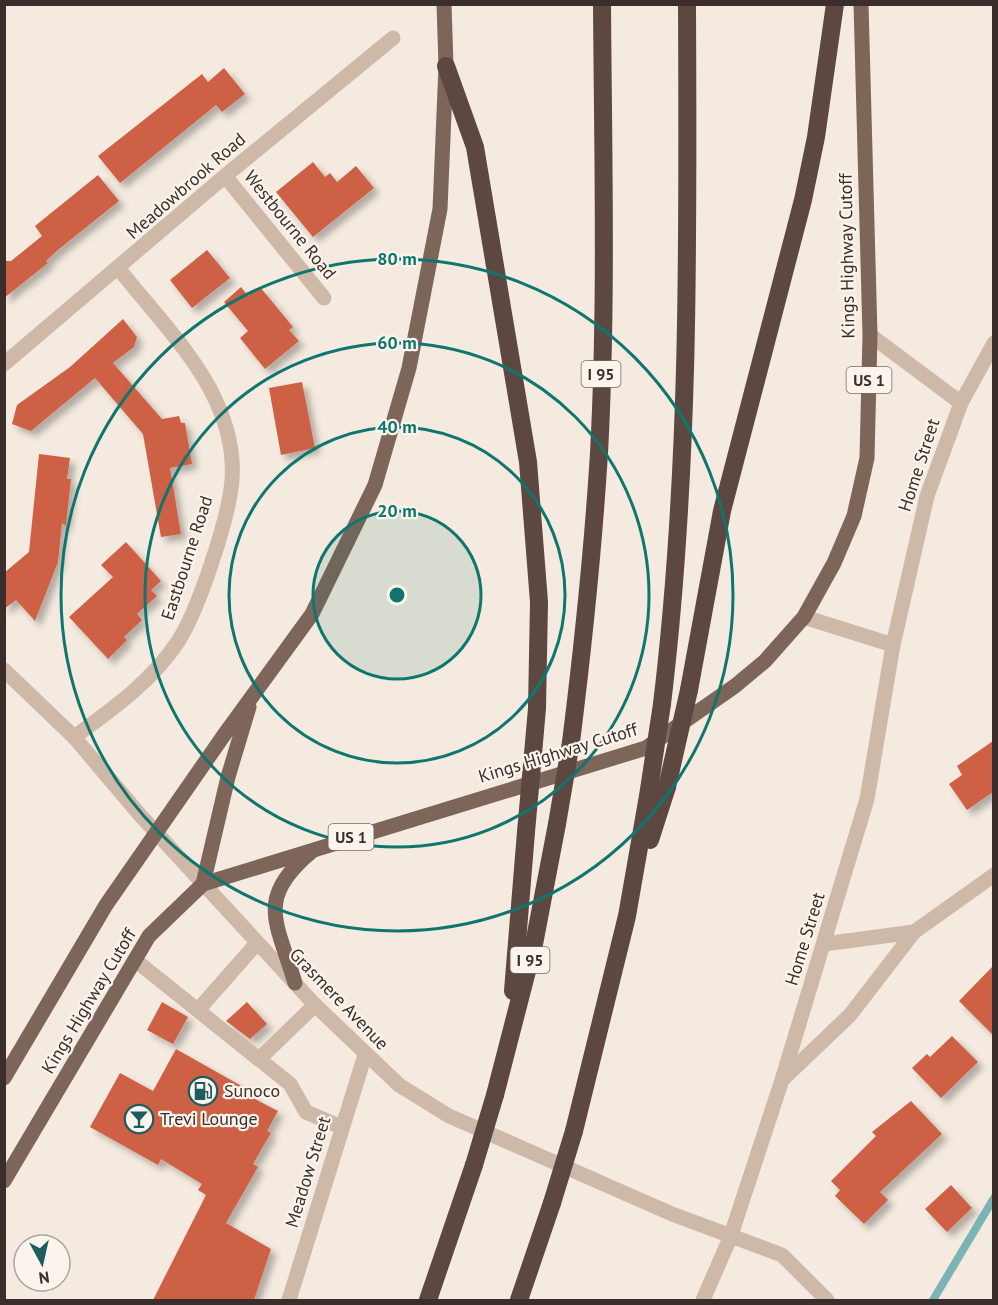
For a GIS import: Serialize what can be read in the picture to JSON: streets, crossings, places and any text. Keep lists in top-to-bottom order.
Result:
{
  "streets": {
    "highway": ["I 95"],
    "main road": ["Kings Highway Cutoff", "US 1"],
    "street": [
      "Meadowbrook Road",
      "Westbourne Road",
      "Home Street",
      "Eastbourne Road",
      "Grasmere Avenue",
      "Meadow Street"
    ]
  },
  "crossings": [
    ["Meadowbrook Road", "Westbourne Road"],
    ["Meadowbrook Road", "Eastbourne Road"],
    ["Kings Highway Cutoff", "Home Street"],
    ["Kings Highway Cutoff", "Grasmere Avenue"],
    ["Home Street", "Grasmere Avenue"],
    ["Eastbourne Road", "Grasmere Avenue"],
    ["Grasmere Avenue", "Meadow Street"]
  ],
  "places": {
    "fuel station": ["Sunoco"],
    "bar": ["Trevi Lounge"]
  },
  "north": "bottom",
  "rings": [
    "80 m",
    "60 m",
    "40 m",
    "20 m"
  ]
}
